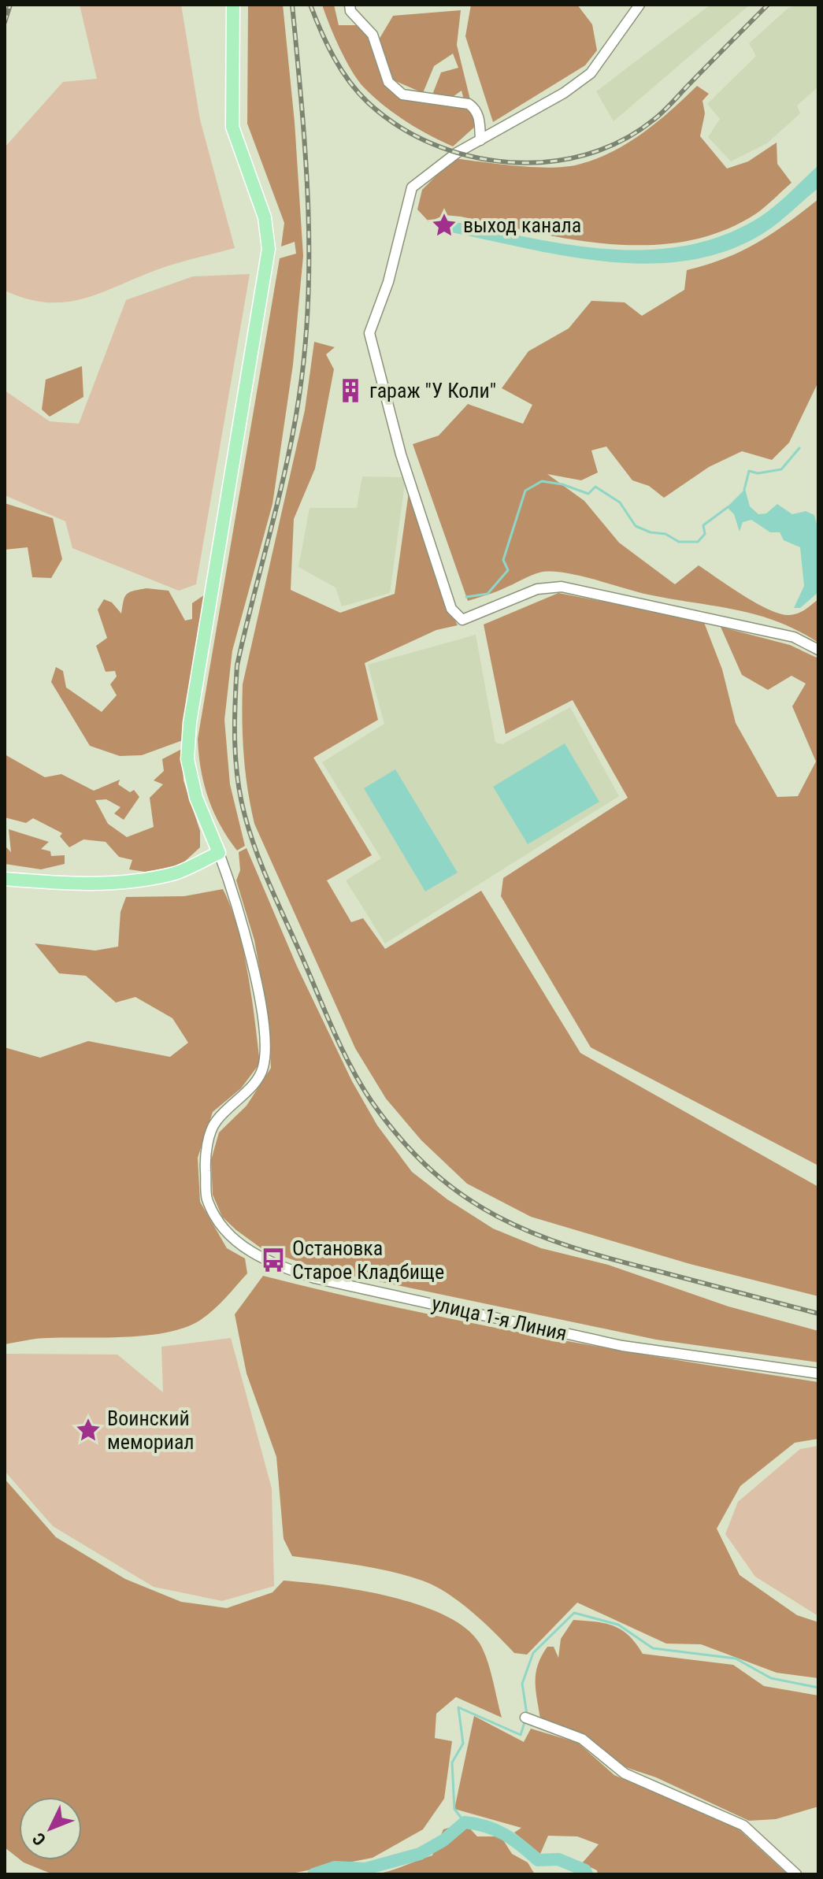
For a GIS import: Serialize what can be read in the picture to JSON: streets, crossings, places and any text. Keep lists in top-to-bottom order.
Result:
{
  "streets": {
    "street": ["улица 1-я Линия"]
  },
  "places": {
    "place": ["выход канала", "Воинский мемориал"],
    "building": ["гараж \"У Коли\""],
    "bus stop": ["Остановка Старое Кладбище"]
  },
  "north": "bottom left"
}
